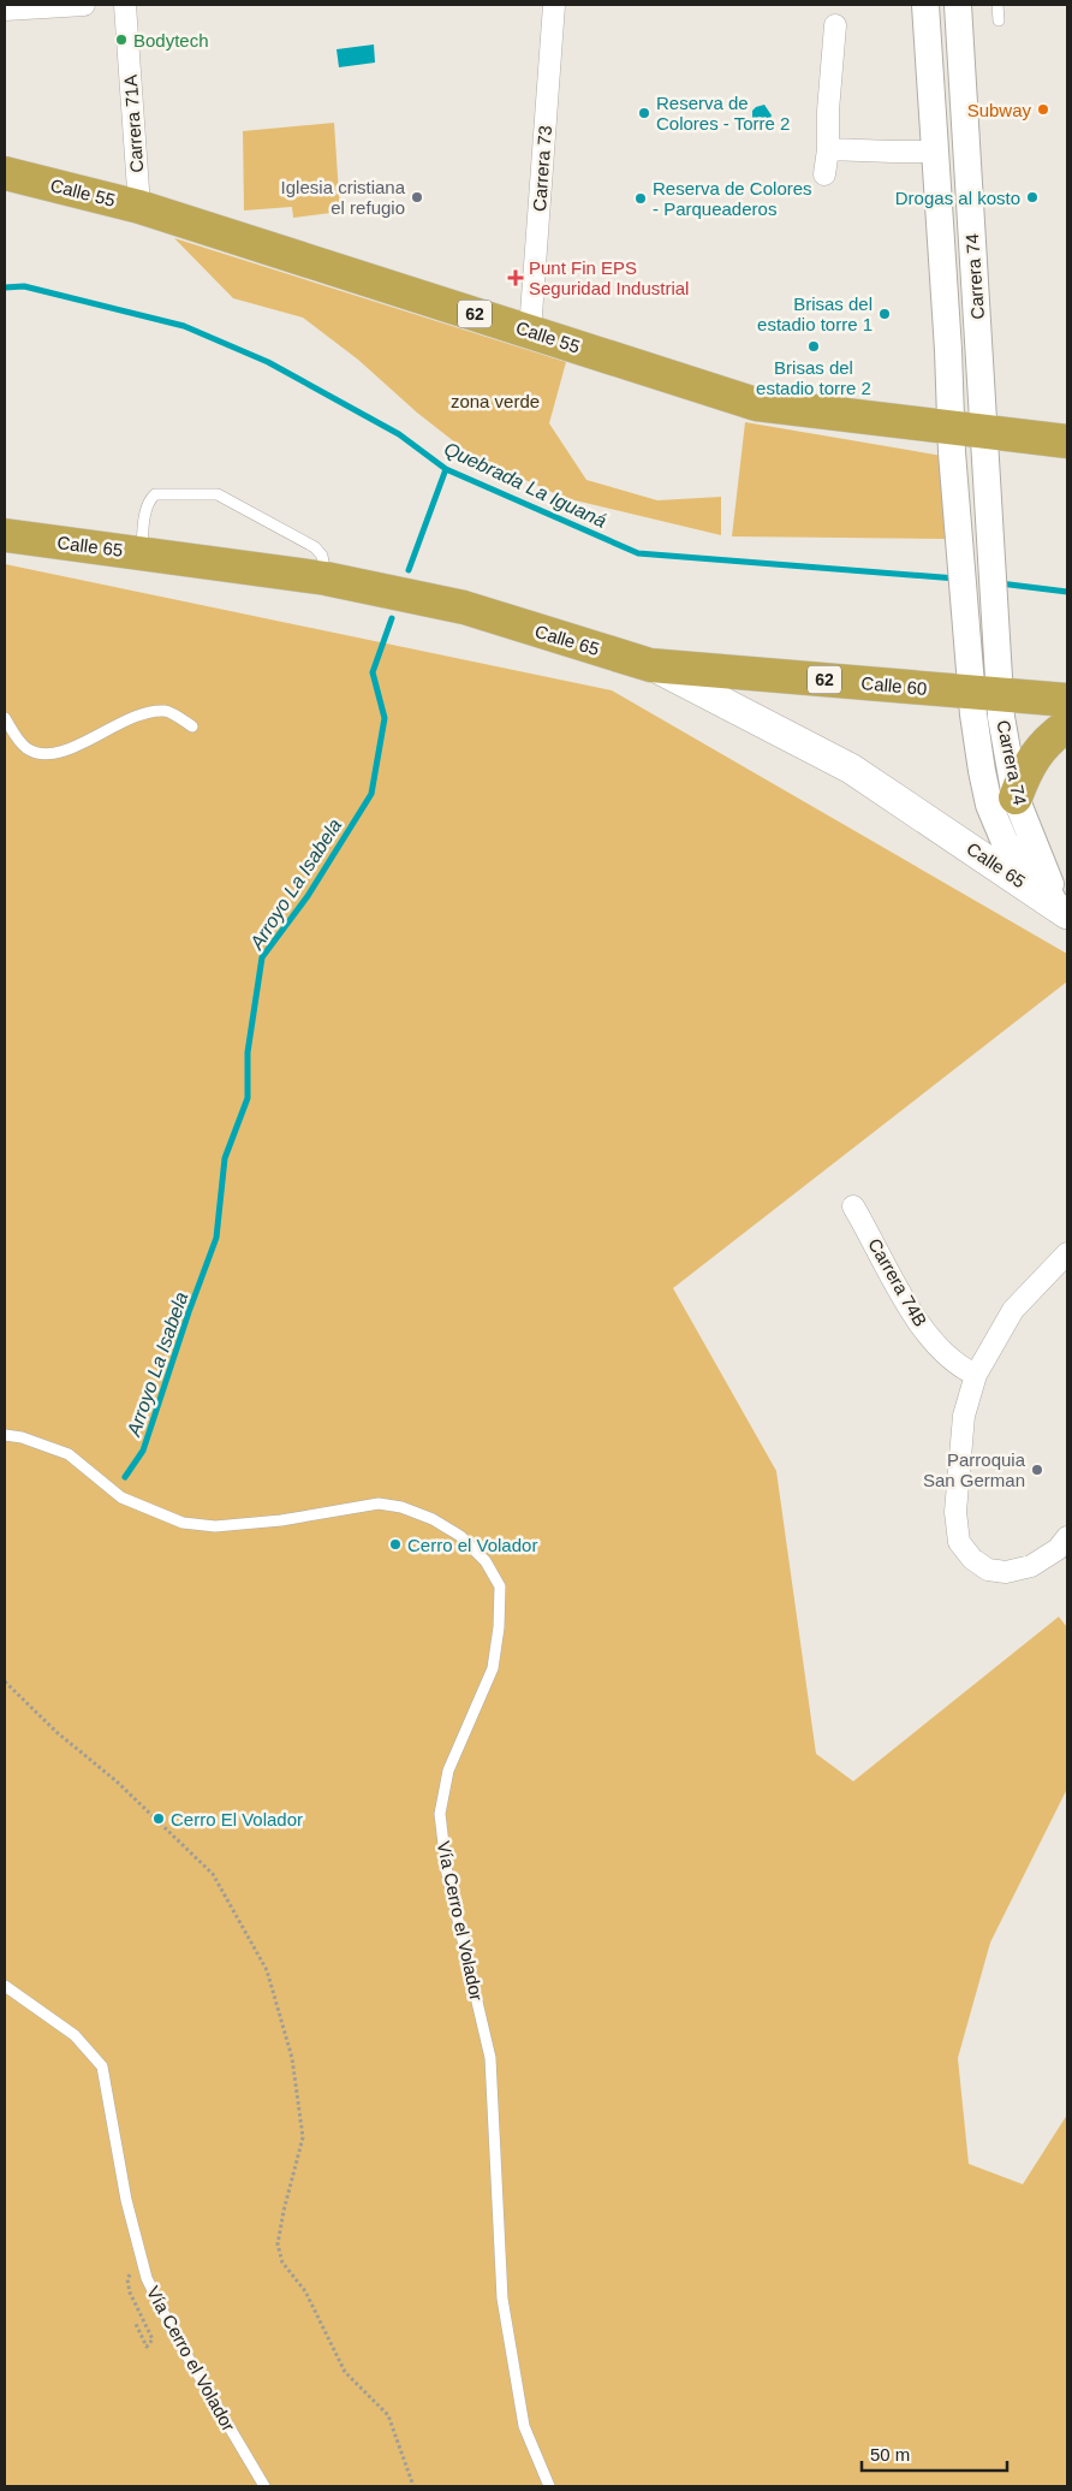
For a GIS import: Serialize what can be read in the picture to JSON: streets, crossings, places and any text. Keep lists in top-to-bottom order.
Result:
{
  "streets": {
    "highway": [
      "Calle 55",
      "62",
      "Calle 65",
      "Calle 60"
    ],
    "street": [
      "Carrera 71A",
      "Carrera 73",
      "Carrera 74",
      "Carrera 74B"
    ],
    "lane": ["Vía Cerro el Volador"]
  },
  "crossings": [
    ["Carrera 71A", "Calle 55"],
    ["Carrera 73", "Calle 55"],
    ["Calle 55", "Carrera 74"],
    ["Carrera 74", "Calle 65"],
    ["Carrera 74", "Calle 60"],
    ["Calle 65", "Calle 60"]
  ],
  "water": ["Quebrada La Iguaná", "Arroyo La Isabela"],
  "parks": ["zona verde"],
  "places": {
    "other": [
      "Bodytech",
      "Subway",
      "Reserva de Colores - Torre 2",
      "Iglesia cristiana el refugio",
      "Drogas al kosto",
      "Reserva de Colores - Parqueaderos",
      "Brisas del estadio torre 1",
      "Brisas del estadio torre 2",
      "Parroquia San German",
      "Cerro el Volador",
      "Cerro El Volador"
    ],
    "health": ["Punt Fin EPS Seguridad Industrial"]
  },
  "scale_bar": "50 m"
}
